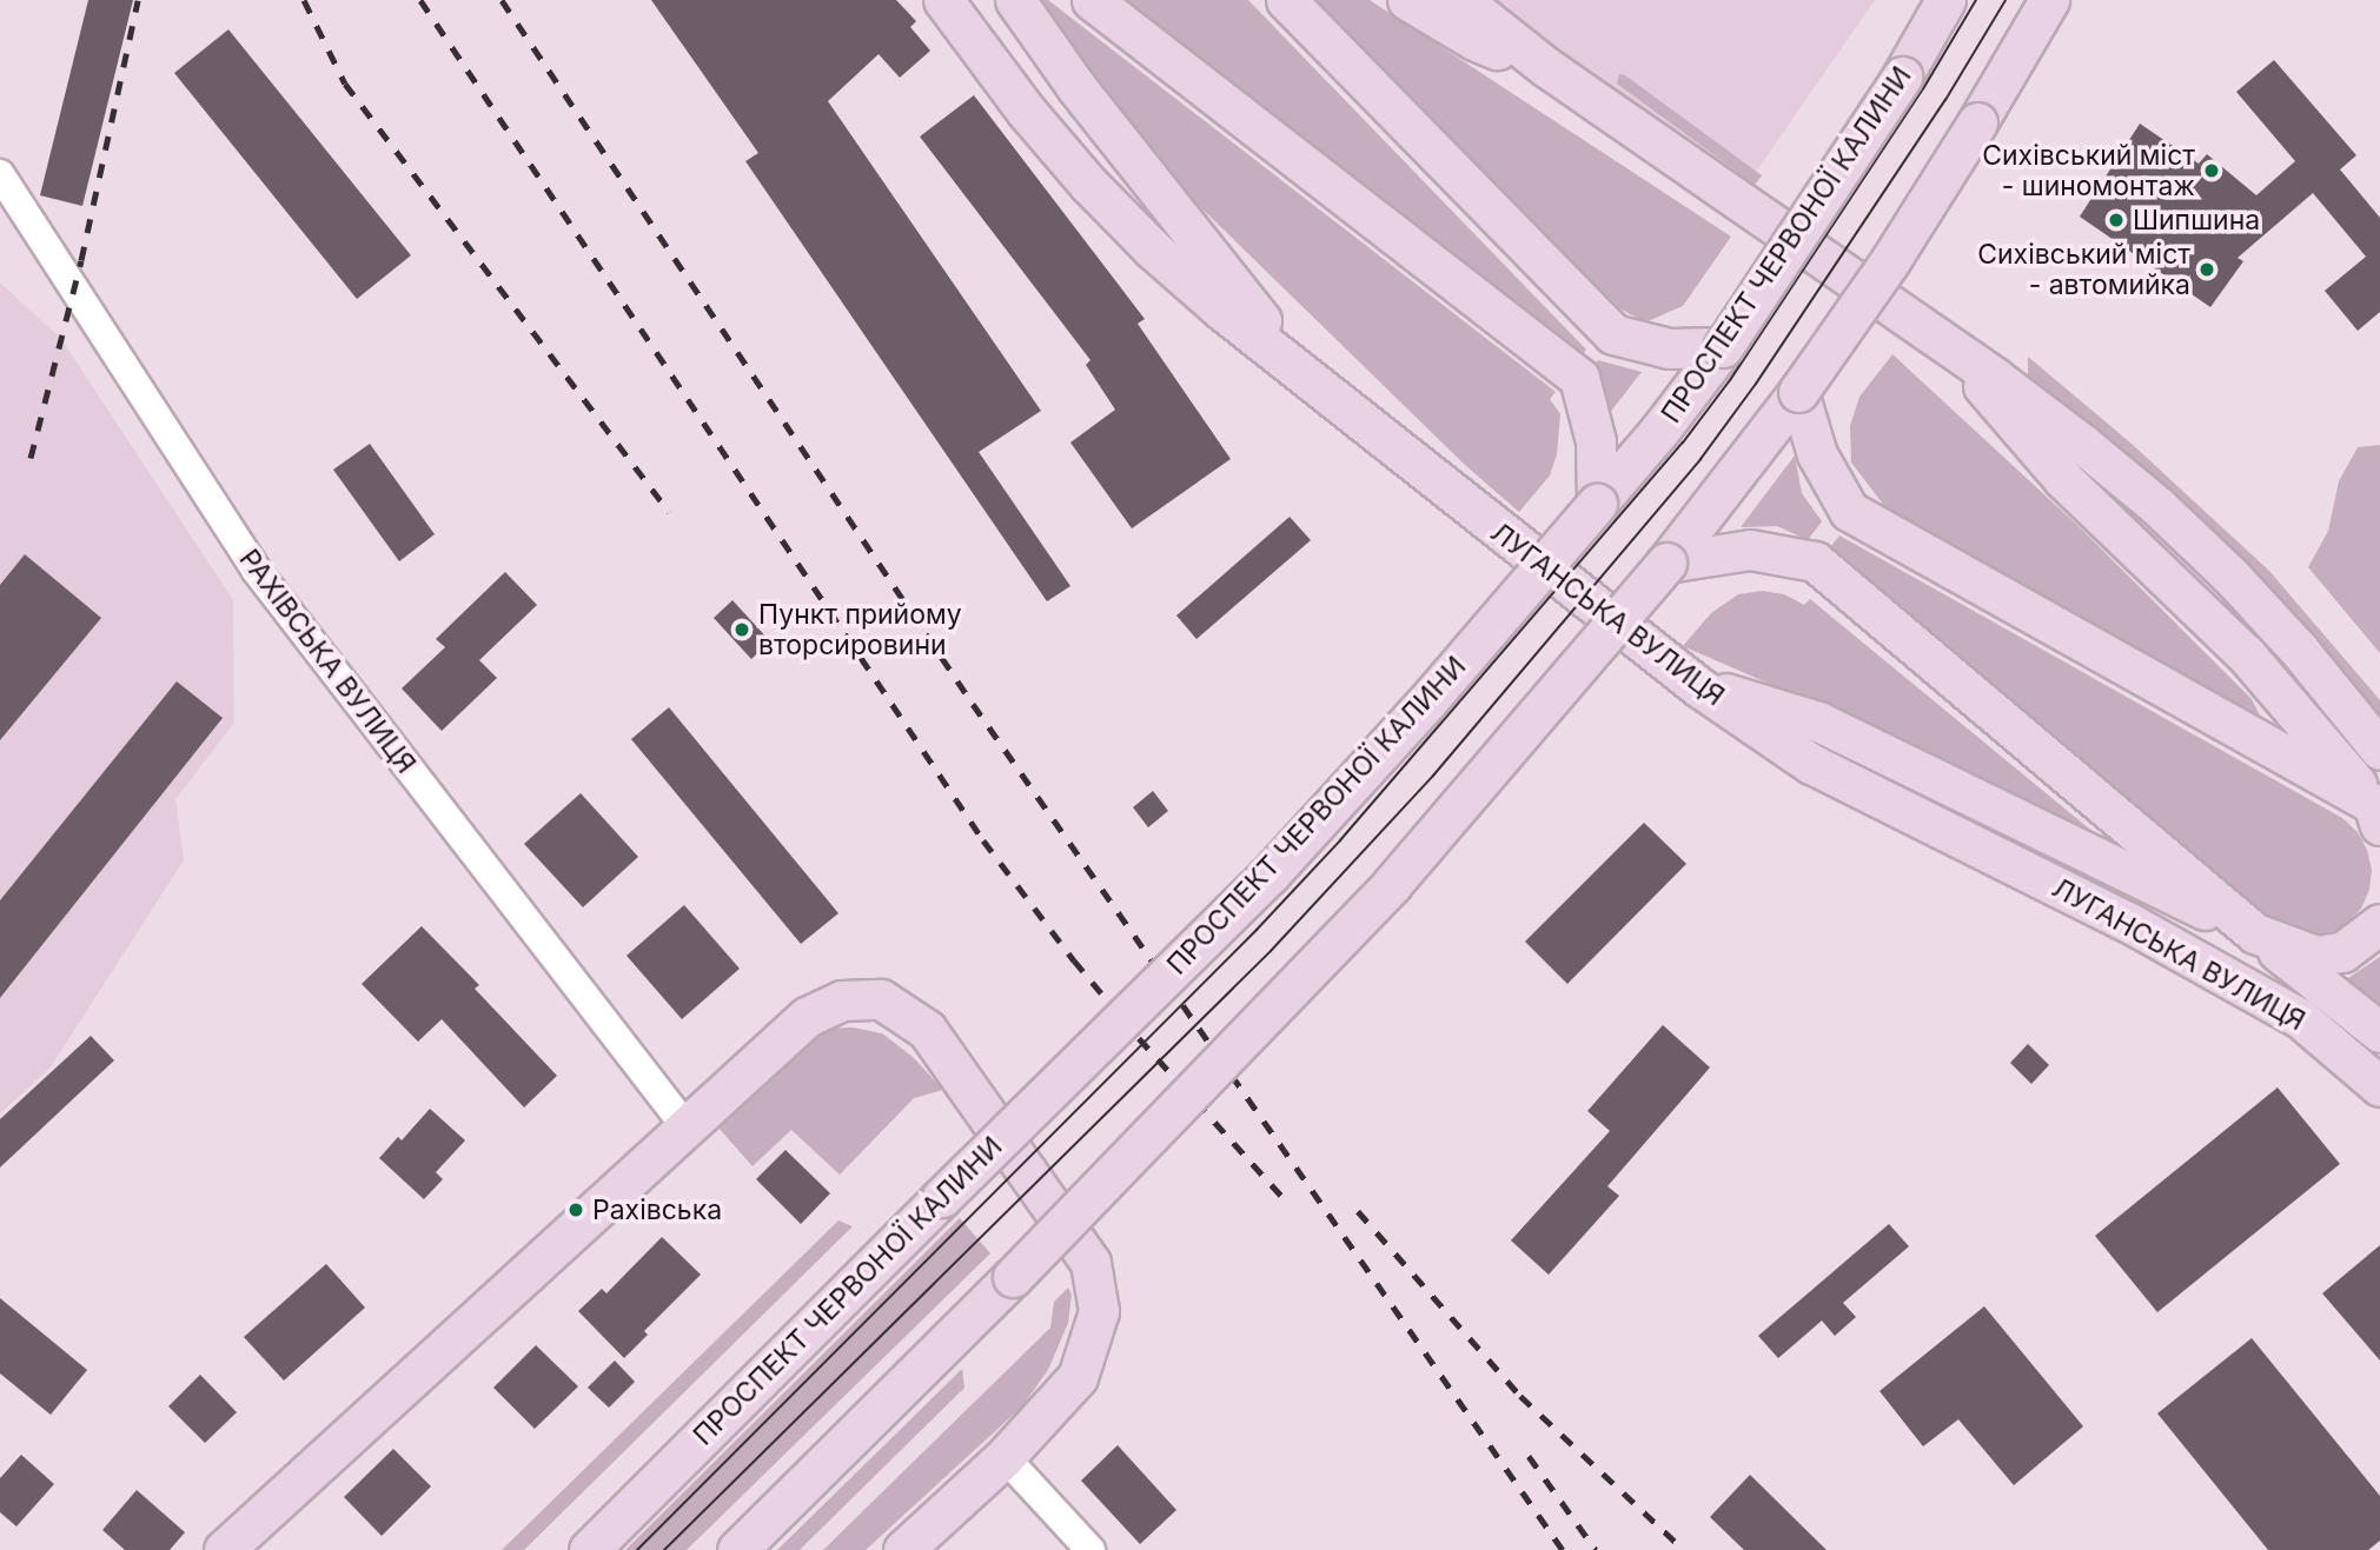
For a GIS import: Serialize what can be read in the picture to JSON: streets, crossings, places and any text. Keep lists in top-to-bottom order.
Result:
{
  "streets": {
    "main road": ["ПРОСПЕКТ ЧЕРВОНОЇ КАЛИНИ", "ЛУГАНСЬКА ВУЛИЦЯ"],
    "street": ["РАХІВСЬКА ВУЛИЦЯ"]
  },
  "places": [
    "Сихівський міст - шиномонтаж",
    "Шипшина",
    "Сихівський міст - автомийка",
    "Пункт прийому вторсировини",
    "Рахівська"
  ]
}
